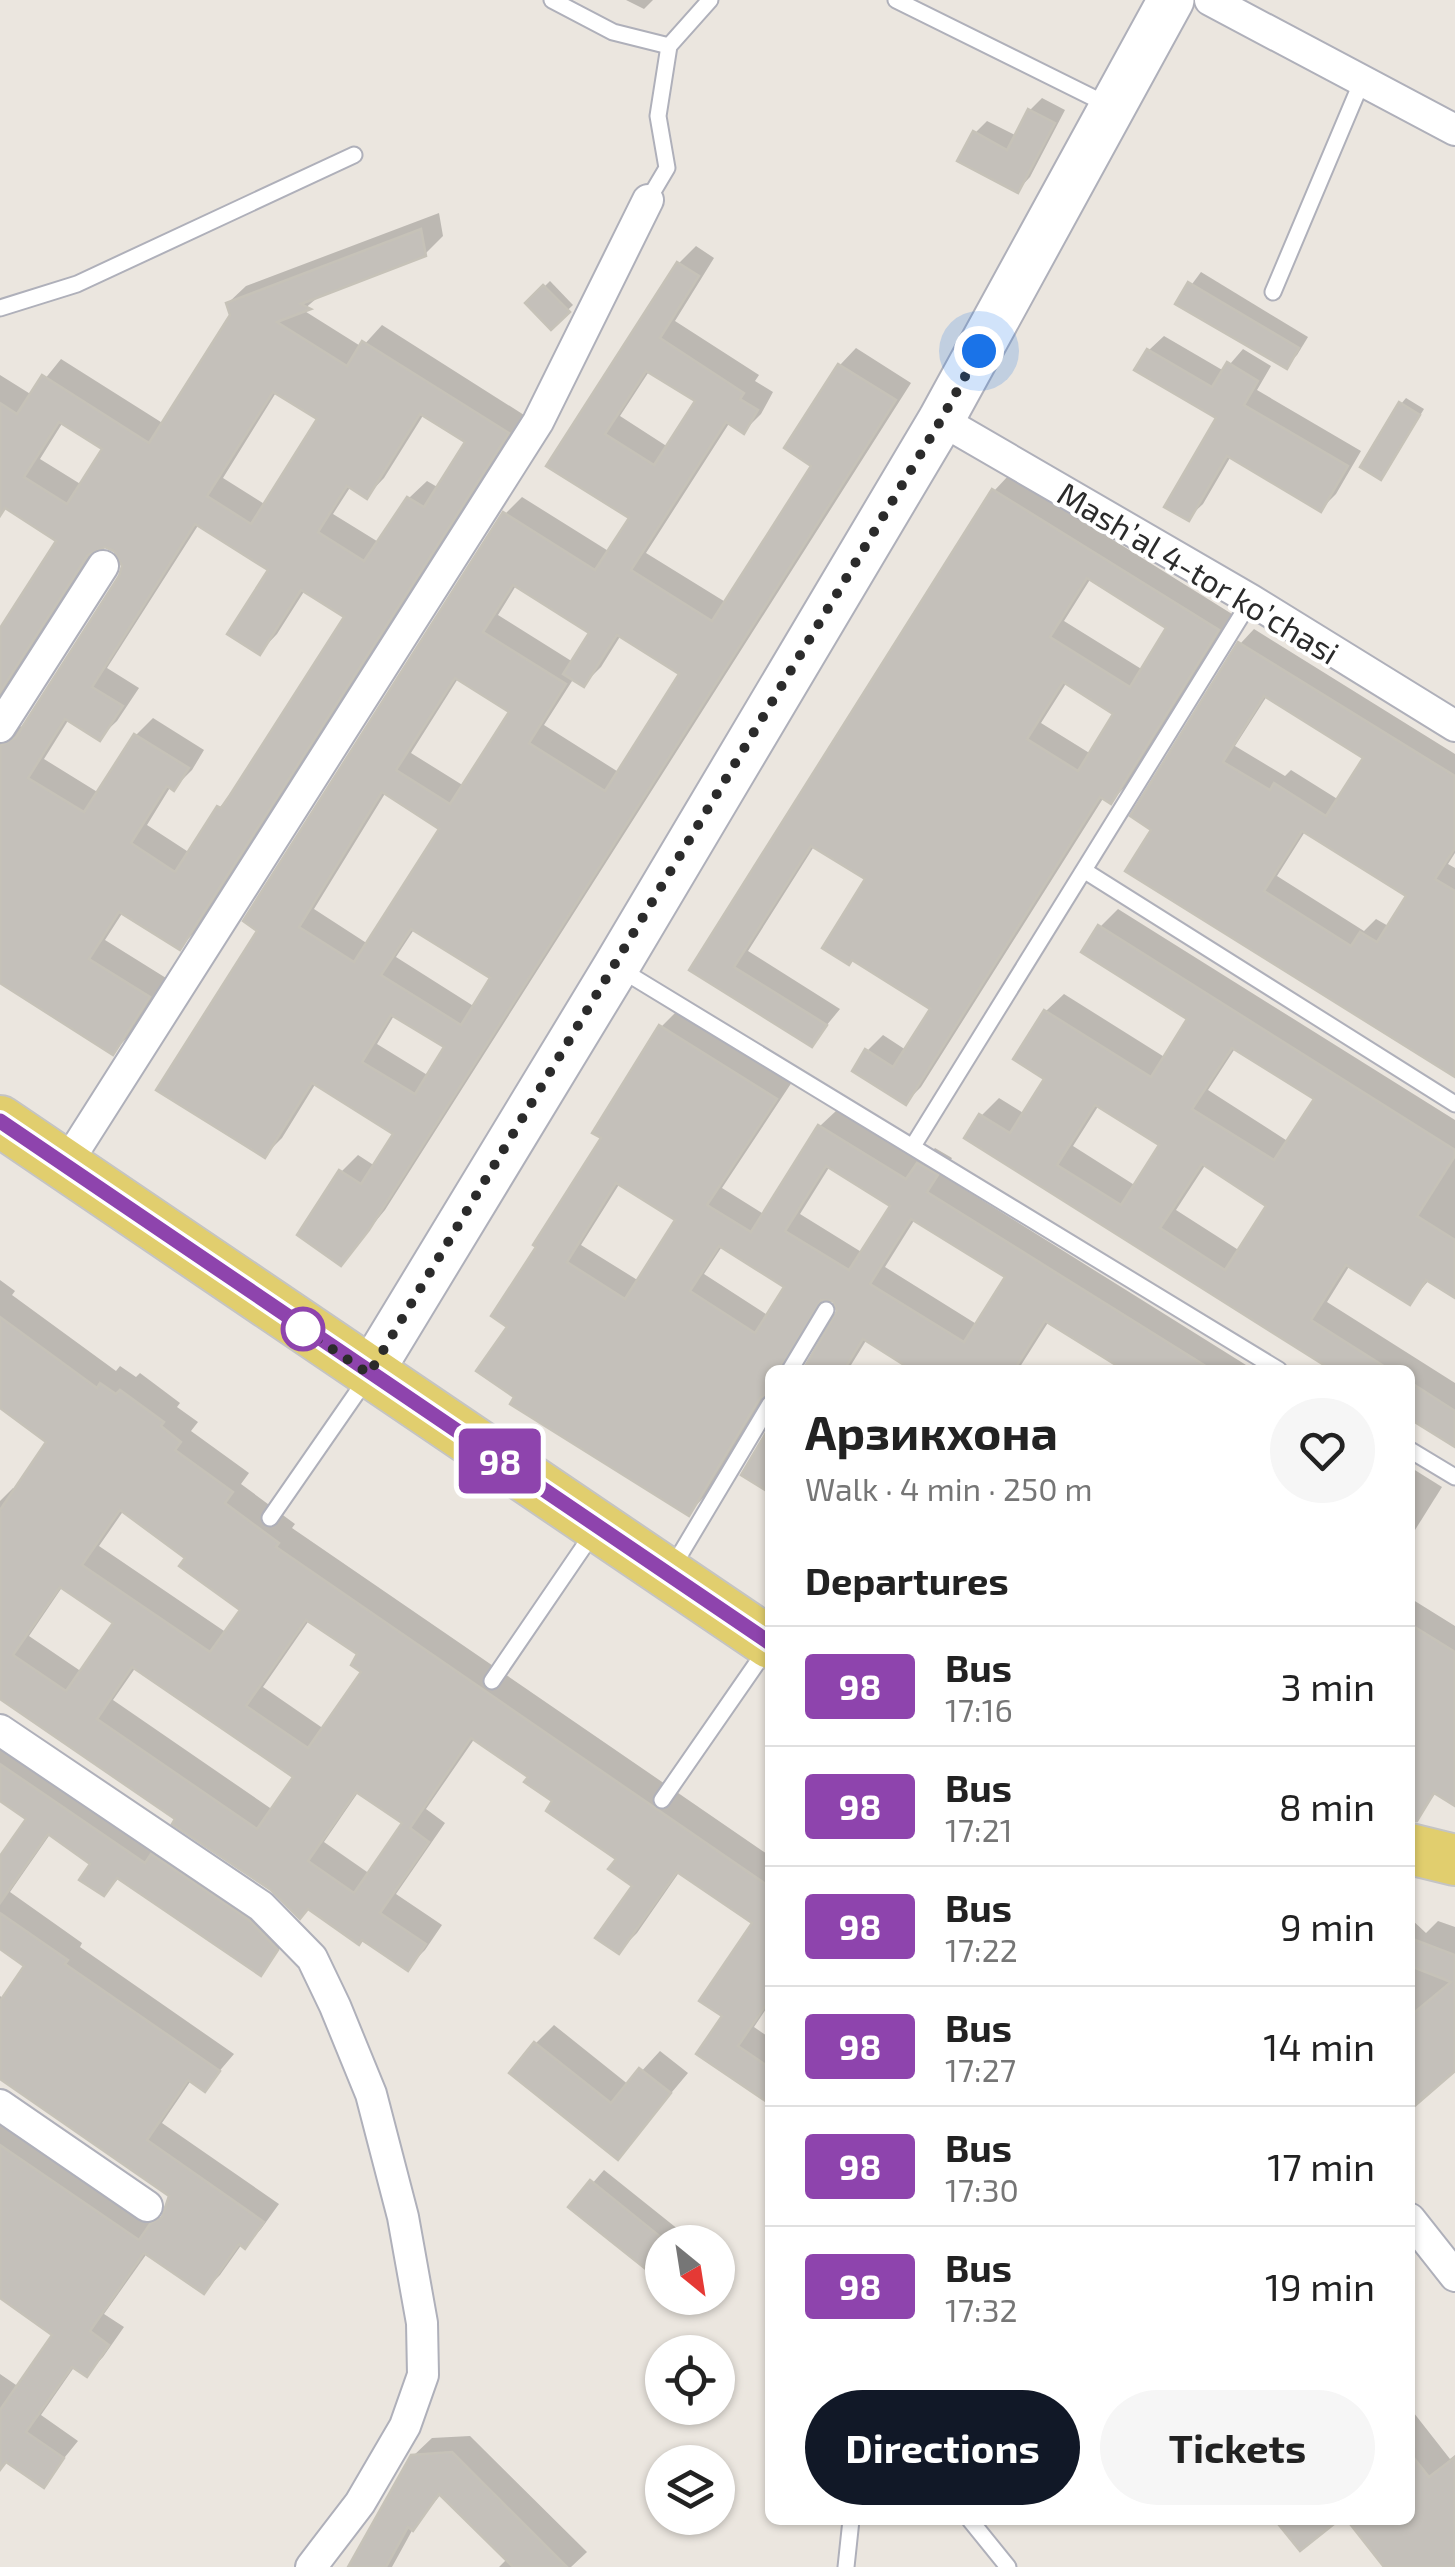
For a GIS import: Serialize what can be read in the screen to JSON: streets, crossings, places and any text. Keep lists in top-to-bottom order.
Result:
{
  "streets": {
    "street": ["Mashʼal 4-tor koʼchasi"]
  },
  "lines": ["bus line 98"],
  "north": "bottom right",
  "page": {
    "on_map": "98",
    "heading": [
      ["Арзикхона", "Walk · 4 min · 250 m"],
      "Departures"
    ],
    "list": [
      {
        "mark": "98",
        "name": "Bus",
        "note": "17:16",
        "value": "3 min"
      },
      {
        "mark": "98",
        "name": "Bus",
        "note": "17:21",
        "value": "8 min"
      },
      {
        "mark": "98",
        "name": "Bus",
        "note": "17:22",
        "value": "9 min"
      },
      {
        "mark": "98",
        "name": "Bus",
        "note": "17:27",
        "value": "14 min"
      },
      {
        "mark": "98",
        "name": "Bus",
        "note": "17:30",
        "value": "17 min"
      },
      {
        "mark": "98",
        "name": "Bus",
        "note": "17:32",
        "value": "19 min"
      }
    ],
    "buttons": ["Directions", "Tickets"]
  }
}
